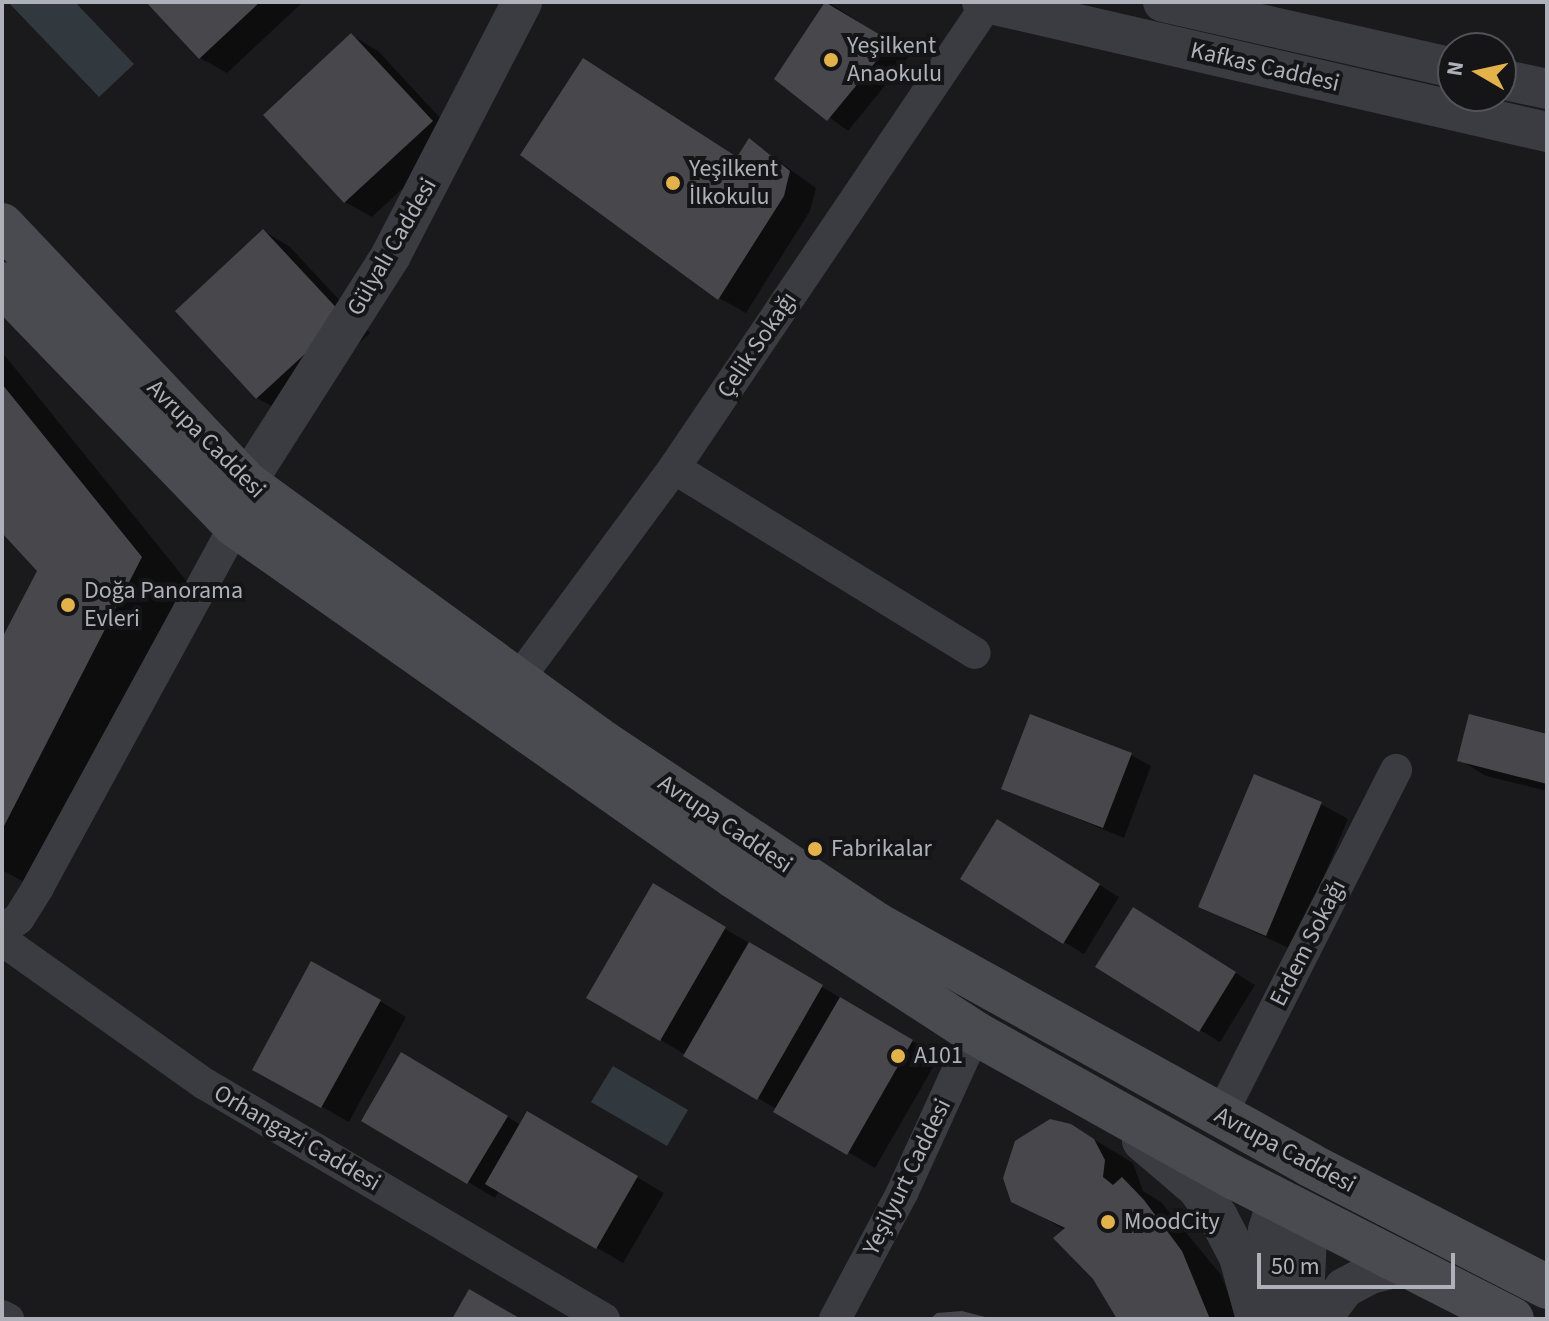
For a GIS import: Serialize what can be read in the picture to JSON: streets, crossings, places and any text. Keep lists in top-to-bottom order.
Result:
{
  "streets": {
    "main road": ["Avrupa Caddesi"],
    "street": [
      "Kafkas Caddesi",
      "Gülyalı Caddesi",
      "Çelik Sokağı",
      "Erdem Sokağı",
      "Orhangazi Caddesi",
      "Yeşilyurt Caddesi"
    ]
  },
  "crossings": [
    ["Kafkas Caddesi", "Çelik Sokağı"],
    ["Gülyalı Caddesi", "Avrupa Caddesi"],
    ["Çelik Sokağı", "Avrupa Caddesi"],
    ["Avrupa Caddesi", "Erdem Sokağı"],
    ["Avrupa Caddesi", "Yeşilyurt Caddesi"]
  ],
  "places": [
    "Yeşilkent Anaokulu",
    "Yeşilkent İlkokulu",
    "Doğa Panorama Evleri",
    "Fabrikalar",
    "A101",
    "MoodCity"
  ],
  "scale_bar": "50 m",
  "north": "left"
}
